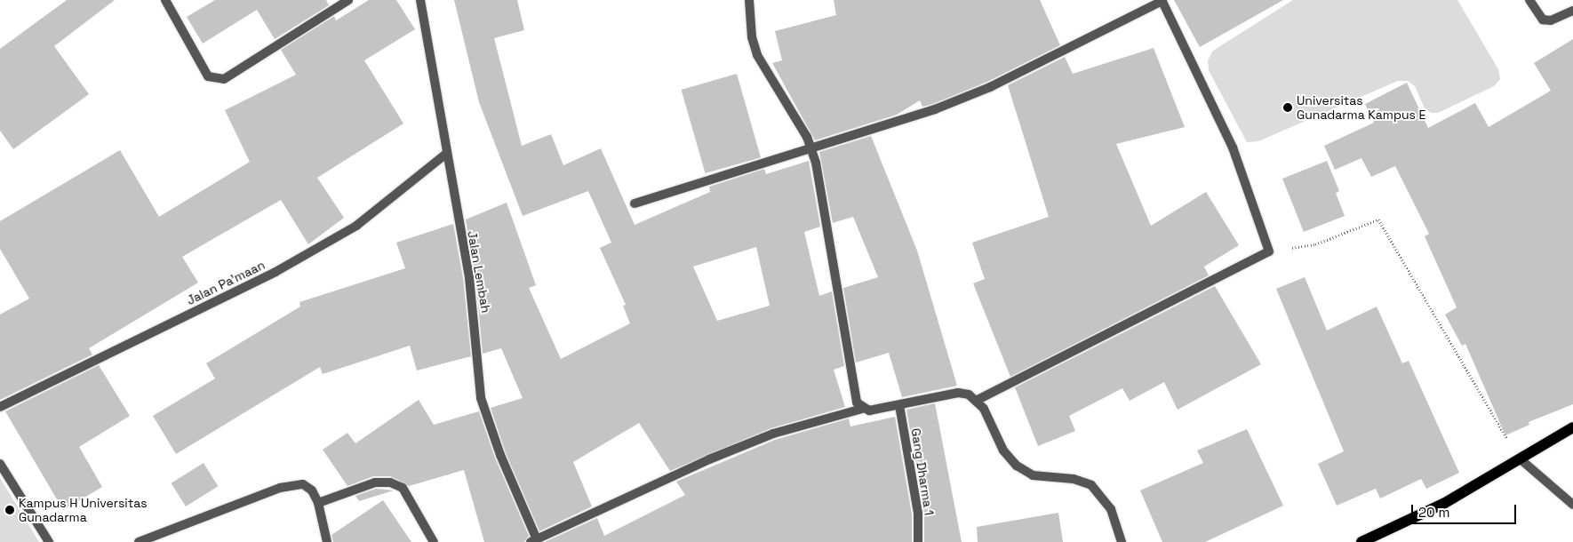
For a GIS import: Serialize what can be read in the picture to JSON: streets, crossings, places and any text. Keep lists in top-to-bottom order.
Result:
{
  "streets": {
    "street": ["Jalan Lembah", "Jalan Pa'maan", "Gang Dharma 1"]
  },
  "crossings": [
    ["Jalan Lembah", "Jalan Pa'maan"]
  ],
  "places": ["Universitas Gunadarma Kampus E", "Kampus H Universitas Gunadarma"],
  "scale_bar": "20 m"
}
